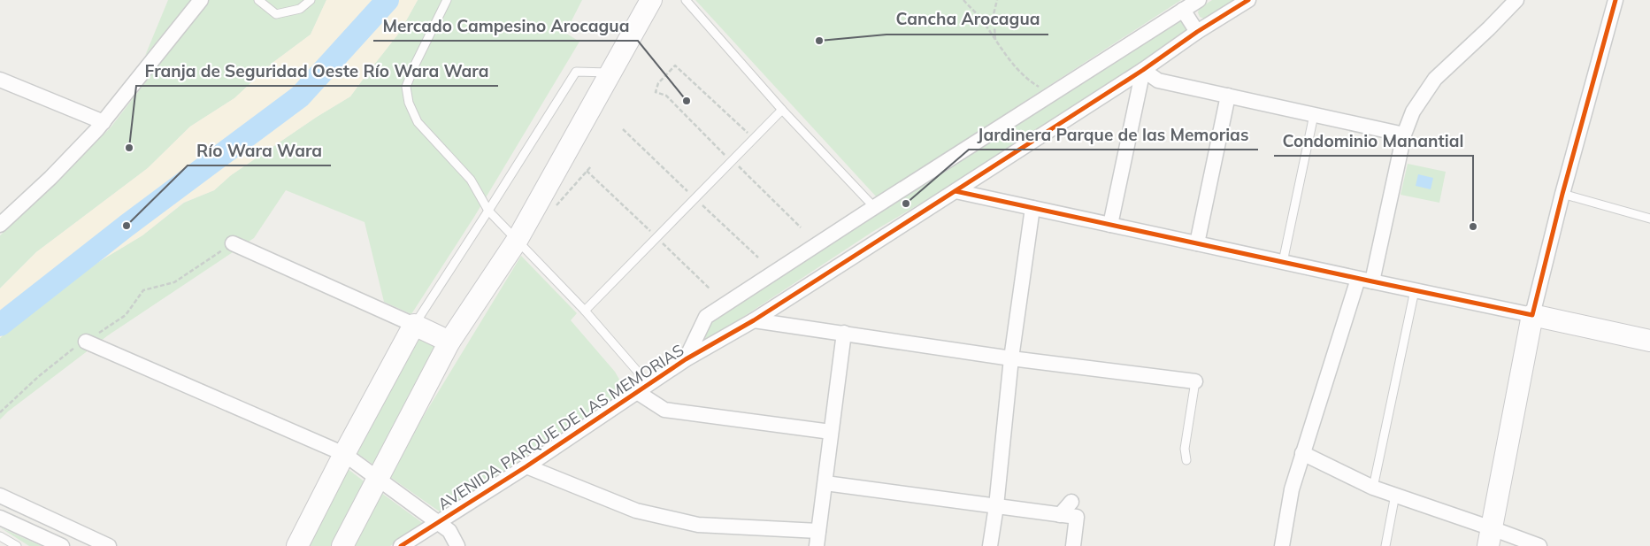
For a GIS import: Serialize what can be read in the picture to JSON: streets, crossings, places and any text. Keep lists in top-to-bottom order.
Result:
{
  "streets": {
    "street": ["AVENIDA PARQUE DE LAS MEMORIAS"]
  },
  "places": [
    "Cancha Arocagua",
    "Mercado Campesino Arocagua",
    "Franja de Seguridad Oeste Río Wara Wara",
    "Jardinera Parque de las Memorias",
    "Río Wara Wara",
    "Condominio Manantial"
  ]
}
